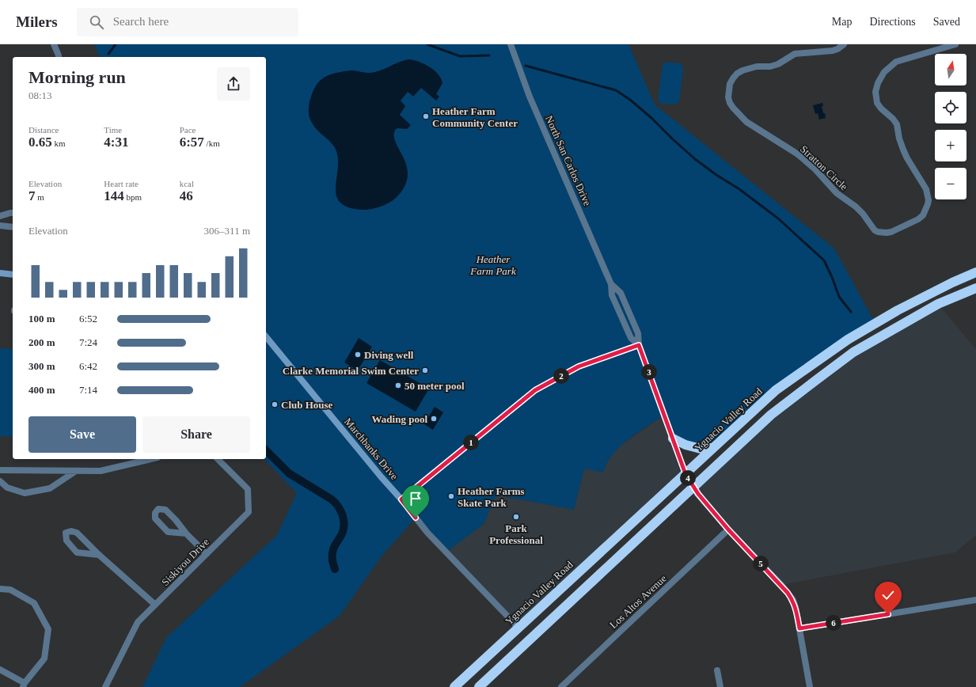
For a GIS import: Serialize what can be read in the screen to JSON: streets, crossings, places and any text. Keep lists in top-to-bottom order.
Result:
{
  "streets": {
    "highway": ["Ygnacio Valley Road"],
    "street": [
      "North San Carlos Drive",
      "Stratton Circle",
      "Marchbanks Drive",
      "Siskiyou Drive",
      "Los Altos Avenue"
    ]
  },
  "crossings": [
    ["North San Carlos Drive", "Ygnacio Valley Road"],
    ["Ygnacio Valley Road", "Marchbanks Drive"]
  ],
  "parks": ["Heather Farm Park"],
  "places": [
    "Heather Farm Community Center",
    "Diving well",
    "Clarke Memorial Swim Center",
    "50 meter pool",
    "Club House",
    "Wading pool",
    "Heather Farms Skate Park",
    "Park Professional"
  ],
  "north": "top",
  "page": {
    "header": "Milers",
    "search": "Search here",
    "nav": ["Map", "Directions", "Saved"],
    "map_buttons": ["+", "−"],
    "heading": ["Morning run", "08:13"],
    "stats": [
      ["Distance", "0.65 km"],
      ["Time", "4:31"],
      ["Pace", "6:57 /km"],
      ["Elevation", "7 m"],
      ["Heart rate", "144 bpm"],
      ["kcal", "46"]
    ],
    "chart": ["Elevation", "306–311 m"],
    "list": [
      {
        "name": "100 m",
        "note": "6:52"
      },
      {
        "name": "200 m",
        "note": "7:24"
      },
      {
        "name": "300 m",
        "note": "6:42"
      },
      {
        "name": "400 m",
        "note": "7:14"
      }
    ],
    "pins": [
      "3",
      "2",
      "1",
      "4",
      "5",
      "6"
    ],
    "buttons": ["Save", "Share"]
  }
}
